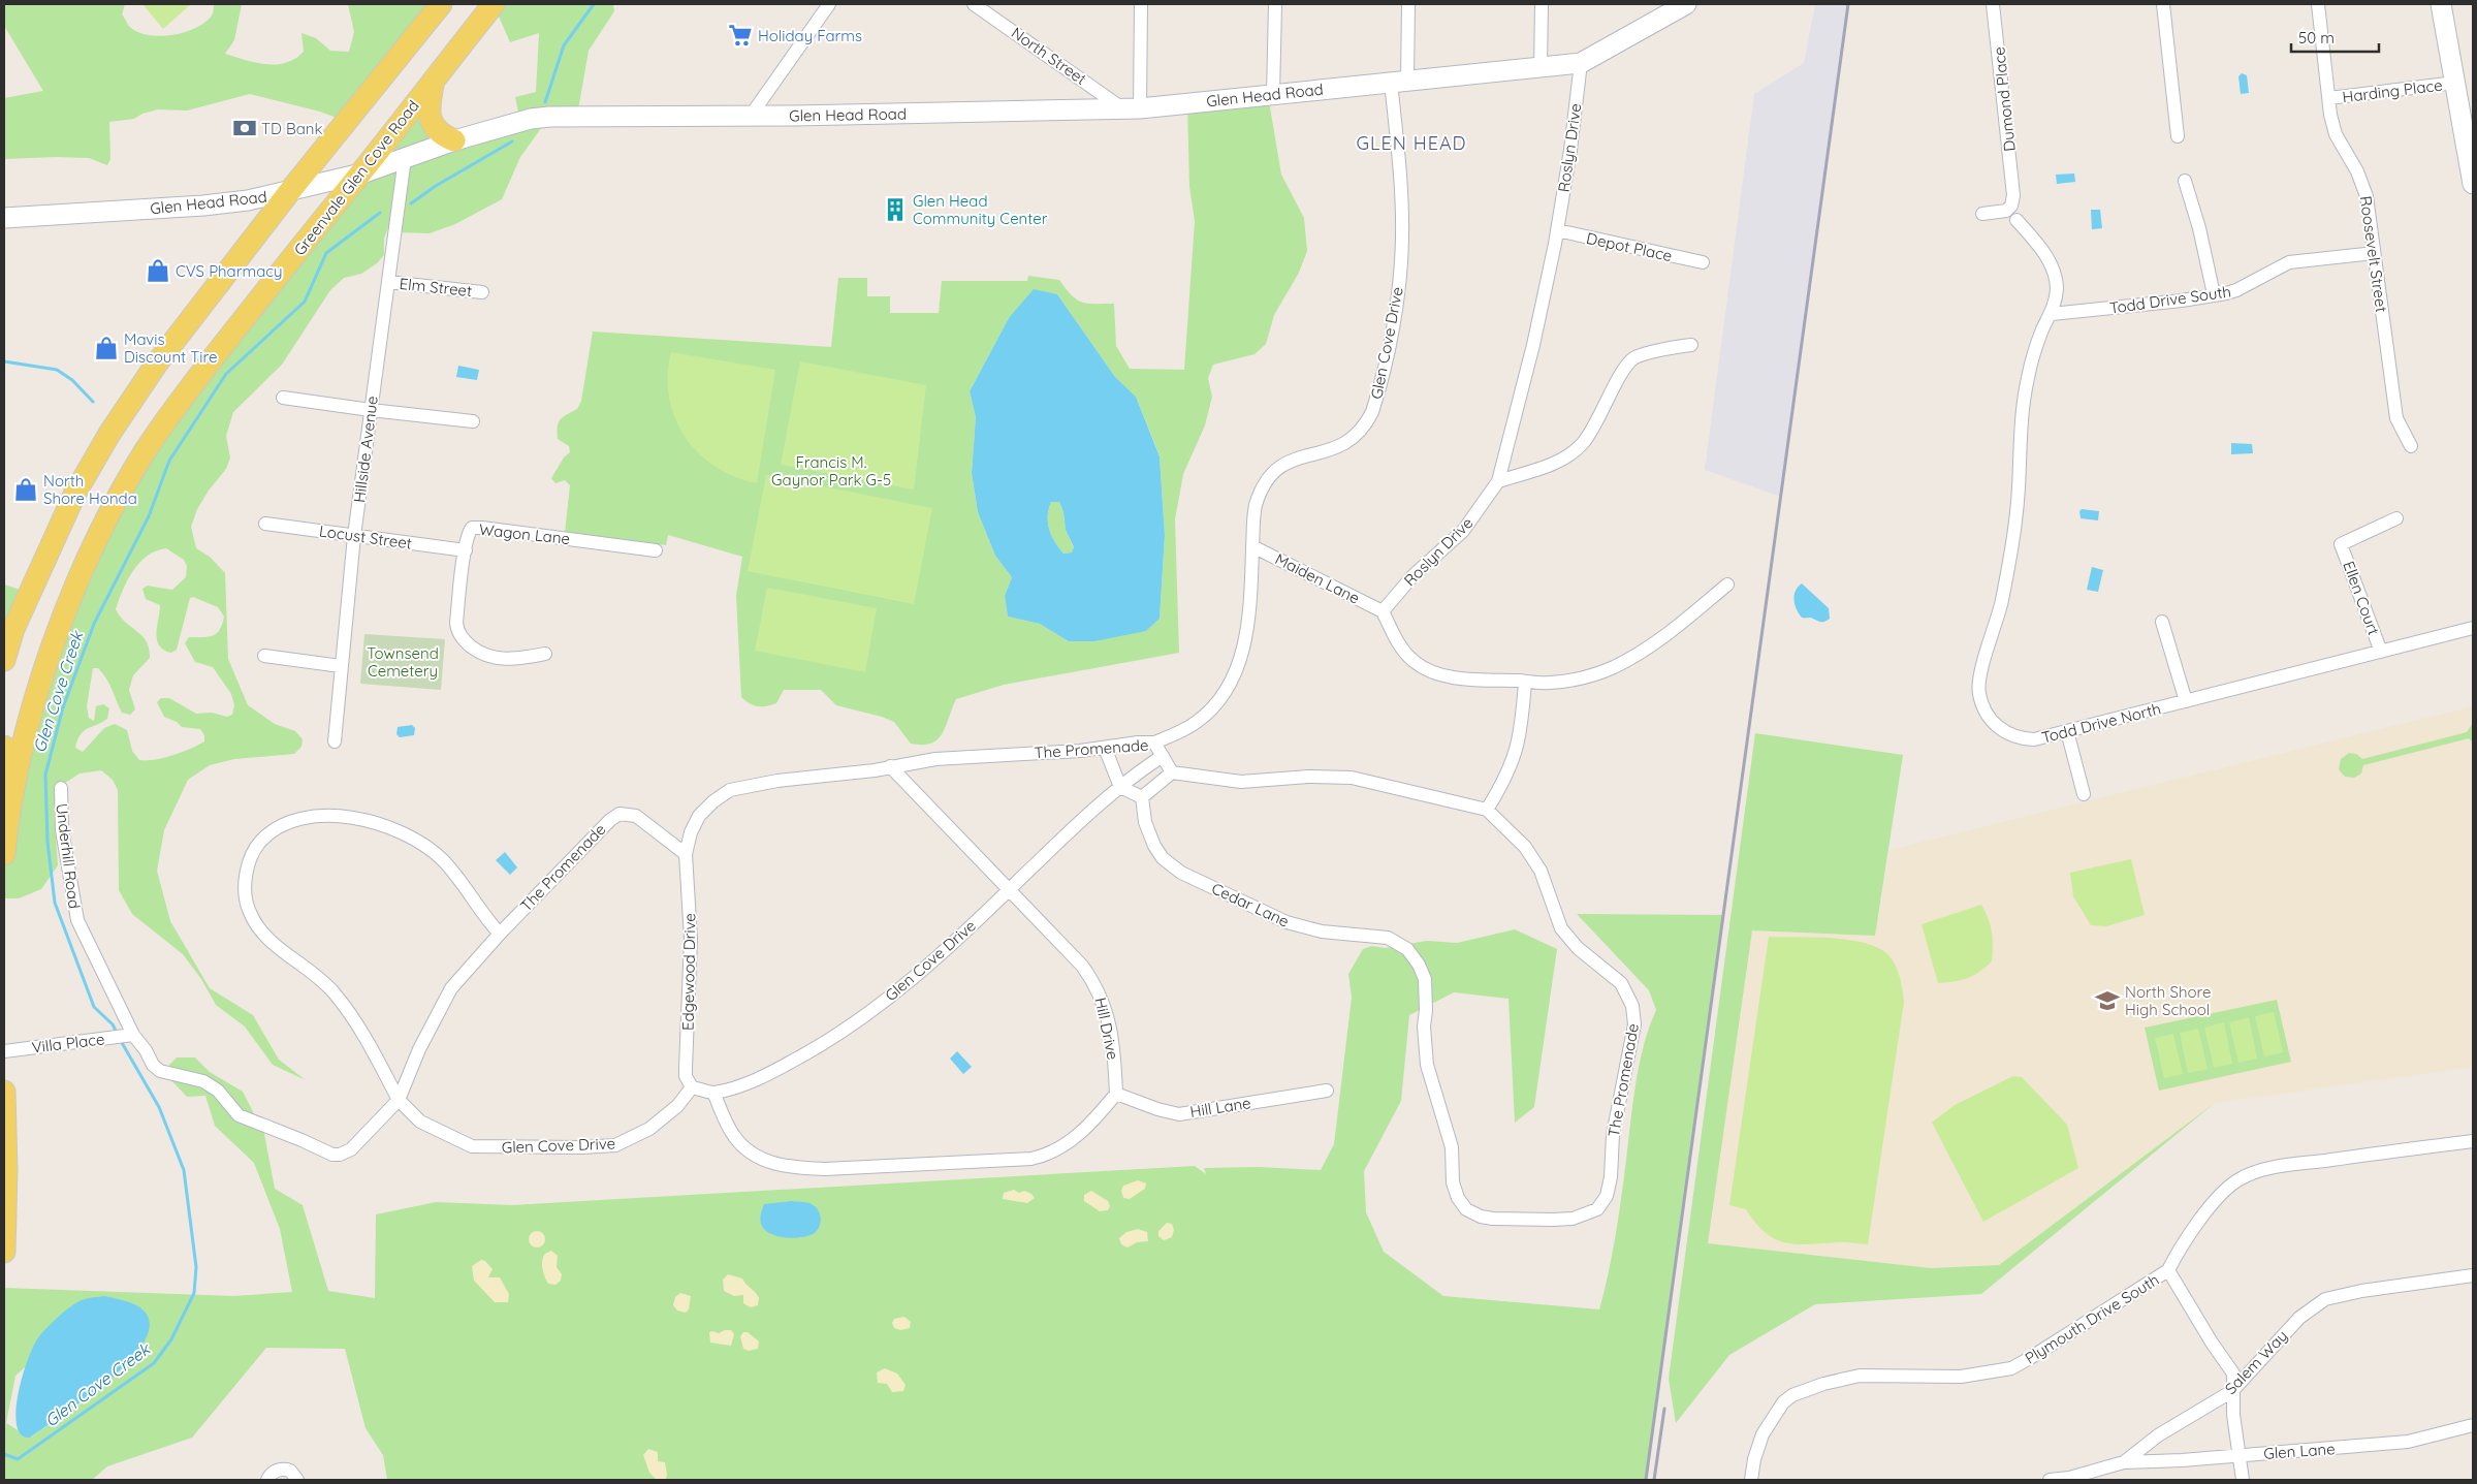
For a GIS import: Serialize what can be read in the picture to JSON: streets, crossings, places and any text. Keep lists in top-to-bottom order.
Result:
{
  "streets": {
    "main road": ["Glen Head Road", "Greenvale Glen Cove Road"],
    "street": [
      "North Street",
      "Harding Place",
      "Dumond Place",
      "Roslyn Drive",
      "Depot Place",
      "Roosevelt Street",
      "Elm Street",
      "Todd Drive South",
      "Glen Cove Drive",
      "Hillside Avenue",
      "Wagon Lane",
      "Locust Street",
      "Maiden Lane",
      "Ellen Court",
      "Todd Drive North",
      "The Promenade",
      "Underhill Road",
      "Cedar Lane",
      "Edgewood Drive",
      "Hill Drive",
      "Villa Place",
      "Hill Lane",
      "Plymouth Drive South",
      "Salem Way",
      "Glen Lane"
    ]
  },
  "crossings": [
    ["North Street", "Glen Head Road"],
    ["Harding Place", "Roosevelt Street"],
    ["Glen Head Road", "Roslyn Drive"],
    ["Glen Head Road", "Greenvale Glen Cove Road"],
    ["Glen Head Road", "Glen Cove Drive"],
    ["Glen Head Road", "Hillside Avenue"],
    ["Roslyn Drive", "Depot Place"],
    ["Roslyn Drive", "Maiden Lane"],
    ["Roosevelt Street", "Todd Drive South"],
    ["Elm Street", "Hillside Avenue"],
    ["Todd Drive South", "Todd Drive North"],
    ["Glen Cove Drive", "Maiden Lane"],
    ["Glen Cove Drive", "The Promenade"],
    ["Glen Cove Drive", "Edgewood Drive"],
    ["Glen Cove Drive", "Hill Drive"],
    ["Hillside Avenue", "Locust Street"],
    ["Wagon Lane", "Locust Street"],
    ["Ellen Court", "Todd Drive North"],
    ["The Promenade", "Cedar Lane"],
    ["The Promenade", "Edgewood Drive"],
    ["The Promenade", "Hill Drive"],
    ["Underhill Road", "Villa Place"],
    ["Hill Drive", "Hill Lane"],
    ["Salem Way", "Glen Lane"]
  ],
  "districts": ["GLEN HEAD"],
  "water": ["Glen Cove Creek"],
  "parks": ["Francis M. Gaynor Park G-5", "Townsend Cemetery"],
  "places": {
    "supermarket": ["Holiday Farms"],
    "bank": ["TD Bank"],
    "building": ["Glen Head Community Center"],
    "shop": ["CVS Pharmacy", "Mavis Discount Tire", "North Shore Honda"],
    "school or university": ["North Shore High School"]
  },
  "scale_bar": "50 m"
}
